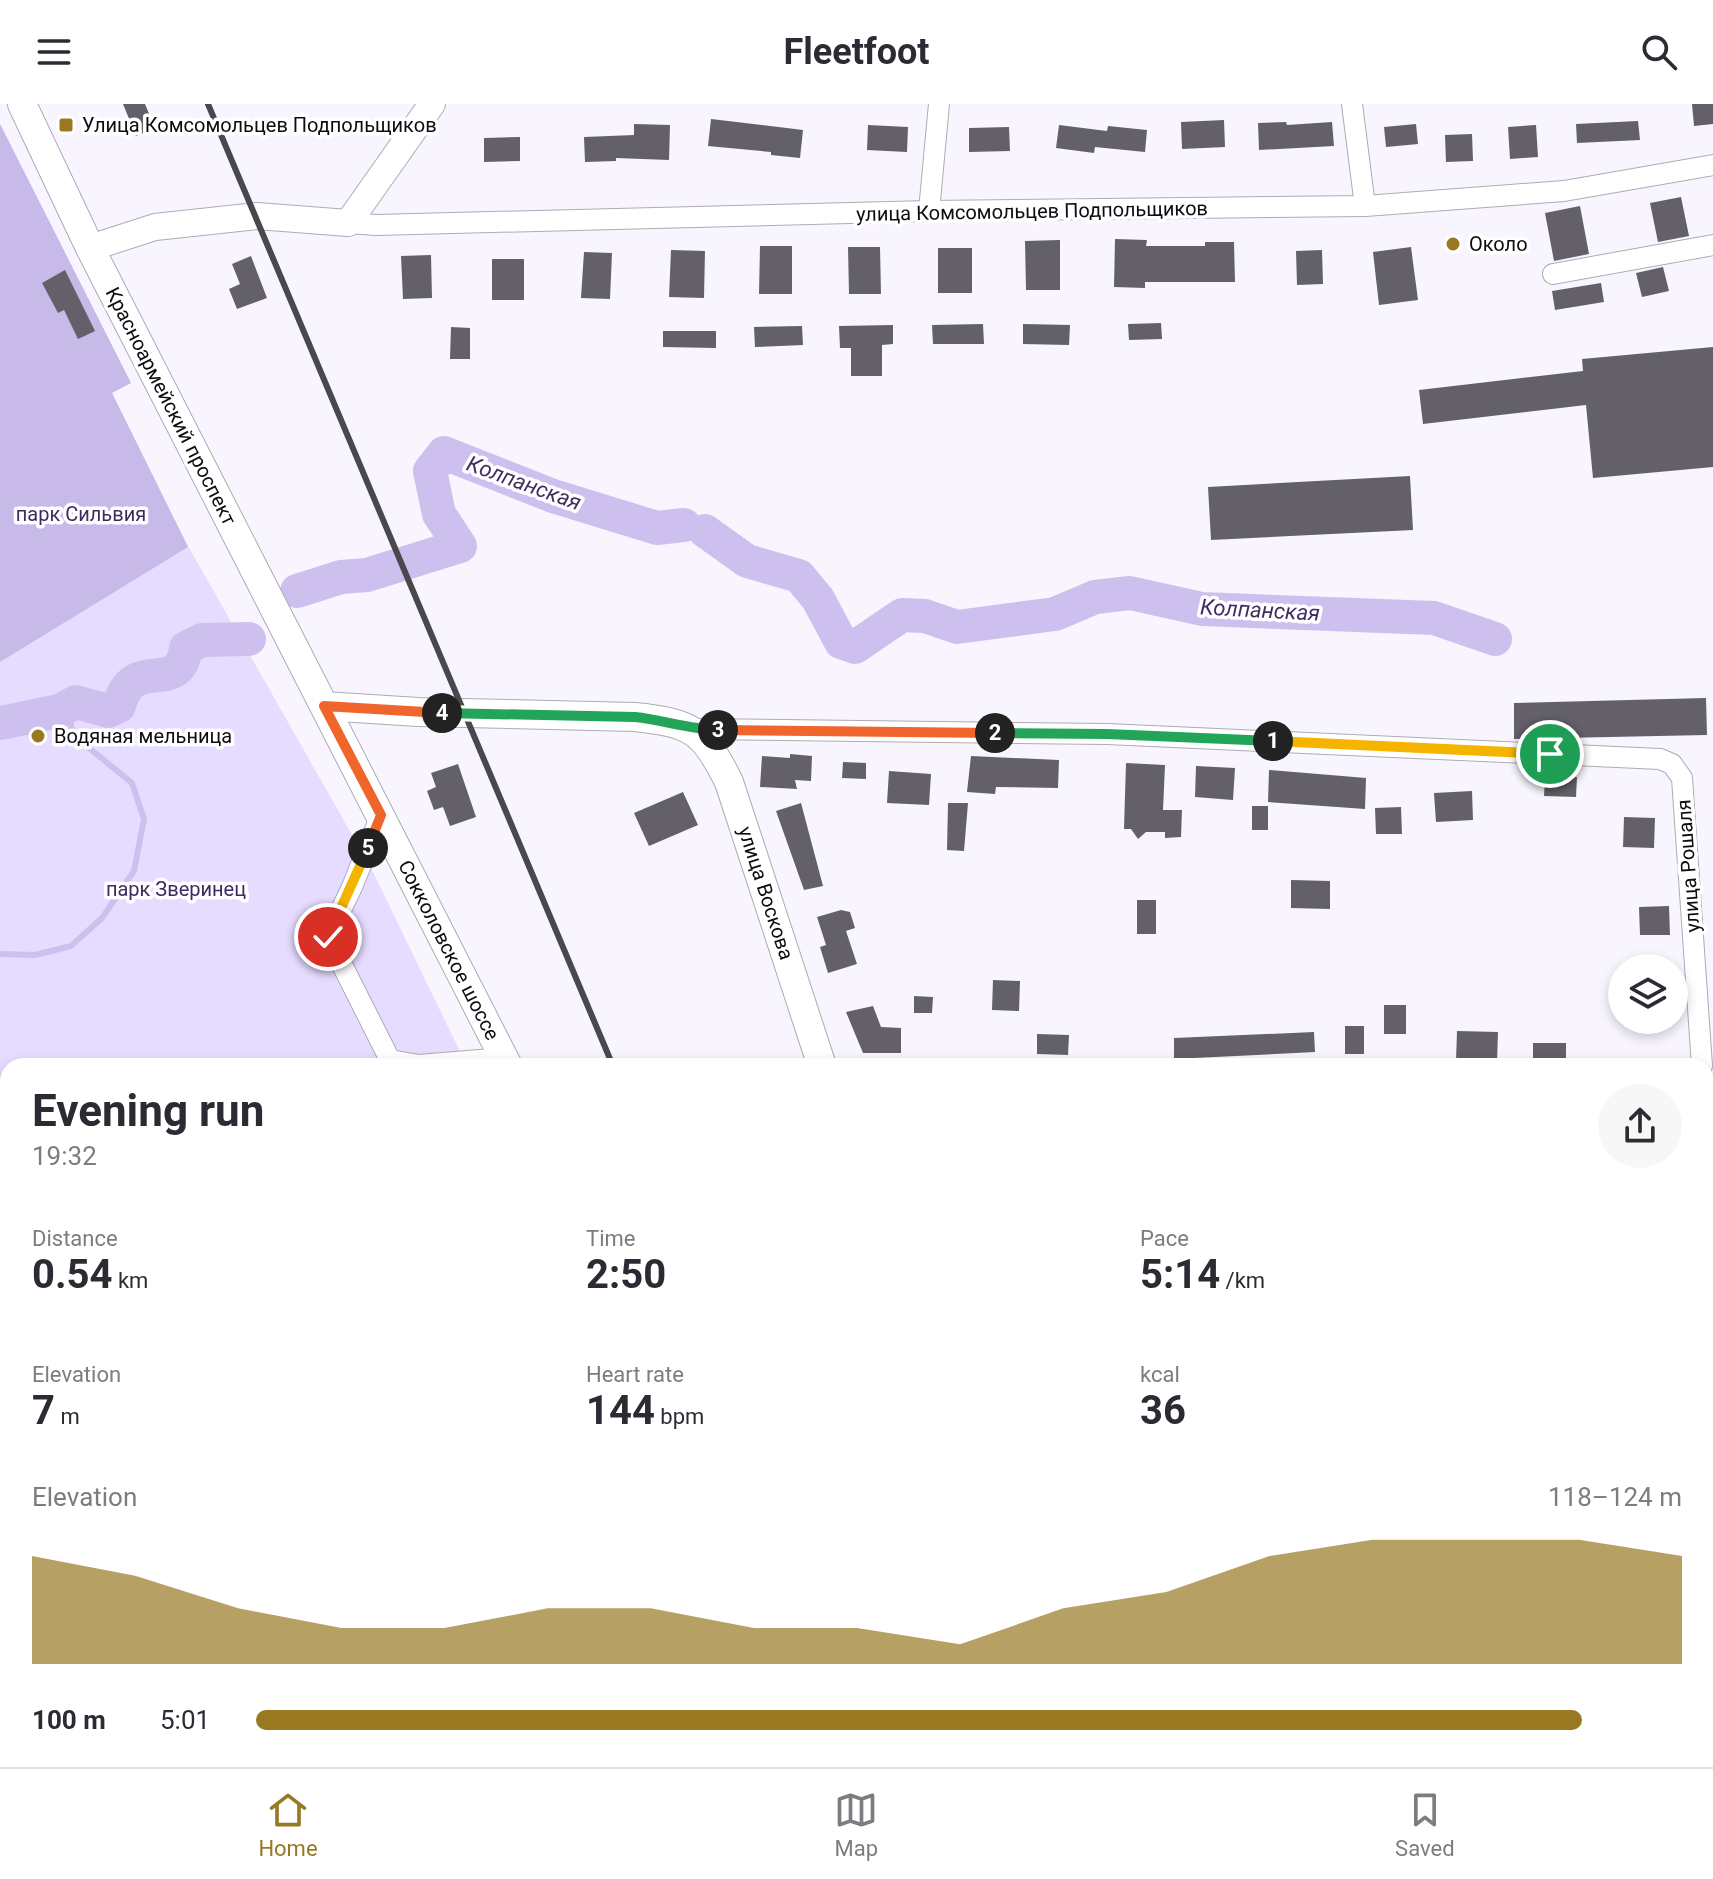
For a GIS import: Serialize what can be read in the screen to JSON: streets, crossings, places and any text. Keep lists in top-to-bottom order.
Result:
{
  "streets": {
    "main road": ["Красноармейский проспект", "улица Воскова", "Сокколовское шоссе"],
    "street": ["улица Комсомольцев Подпольщиков", "улица Рошаля"]
  },
  "crossings": [
    ["Красноармейский проспект", "улица Воскова"],
    ["Красноармейский проспект", "Сокколовское шоссе"],
    ["улица Рошаля", "улица Воскова"],
    ["улица Воскова", "Сокколовское шоссе"]
  ],
  "water": ["Колпанская"],
  "parks": ["парк Сильвия", "парк Зверинец"],
  "places": {
    "transit": ["Улица Комсомольцев Подпольщиков"],
    "other": ["Около", "Водяная мельница"]
  },
  "page": {
    "header": "Fleetfoot",
    "pins": [
      "4",
      "3",
      "2",
      "1",
      "5"
    ],
    "heading": ["Evening run", "19:32"],
    "stats": [
      ["Distance", "0.54 km"],
      ["Time", "2:50"],
      ["Pace", "5:14 /km"],
      ["Elevation", "7 m"],
      ["Heart rate", "144 bpm"],
      ["kcal", "36"]
    ],
    "chart": ["Elevation", "118–124 m"],
    "list": [
      {
        "name": "100 m",
        "note": "5:01"
      }
    ],
    "tabs": ["Home", "Map", "Saved"]
  }
}
